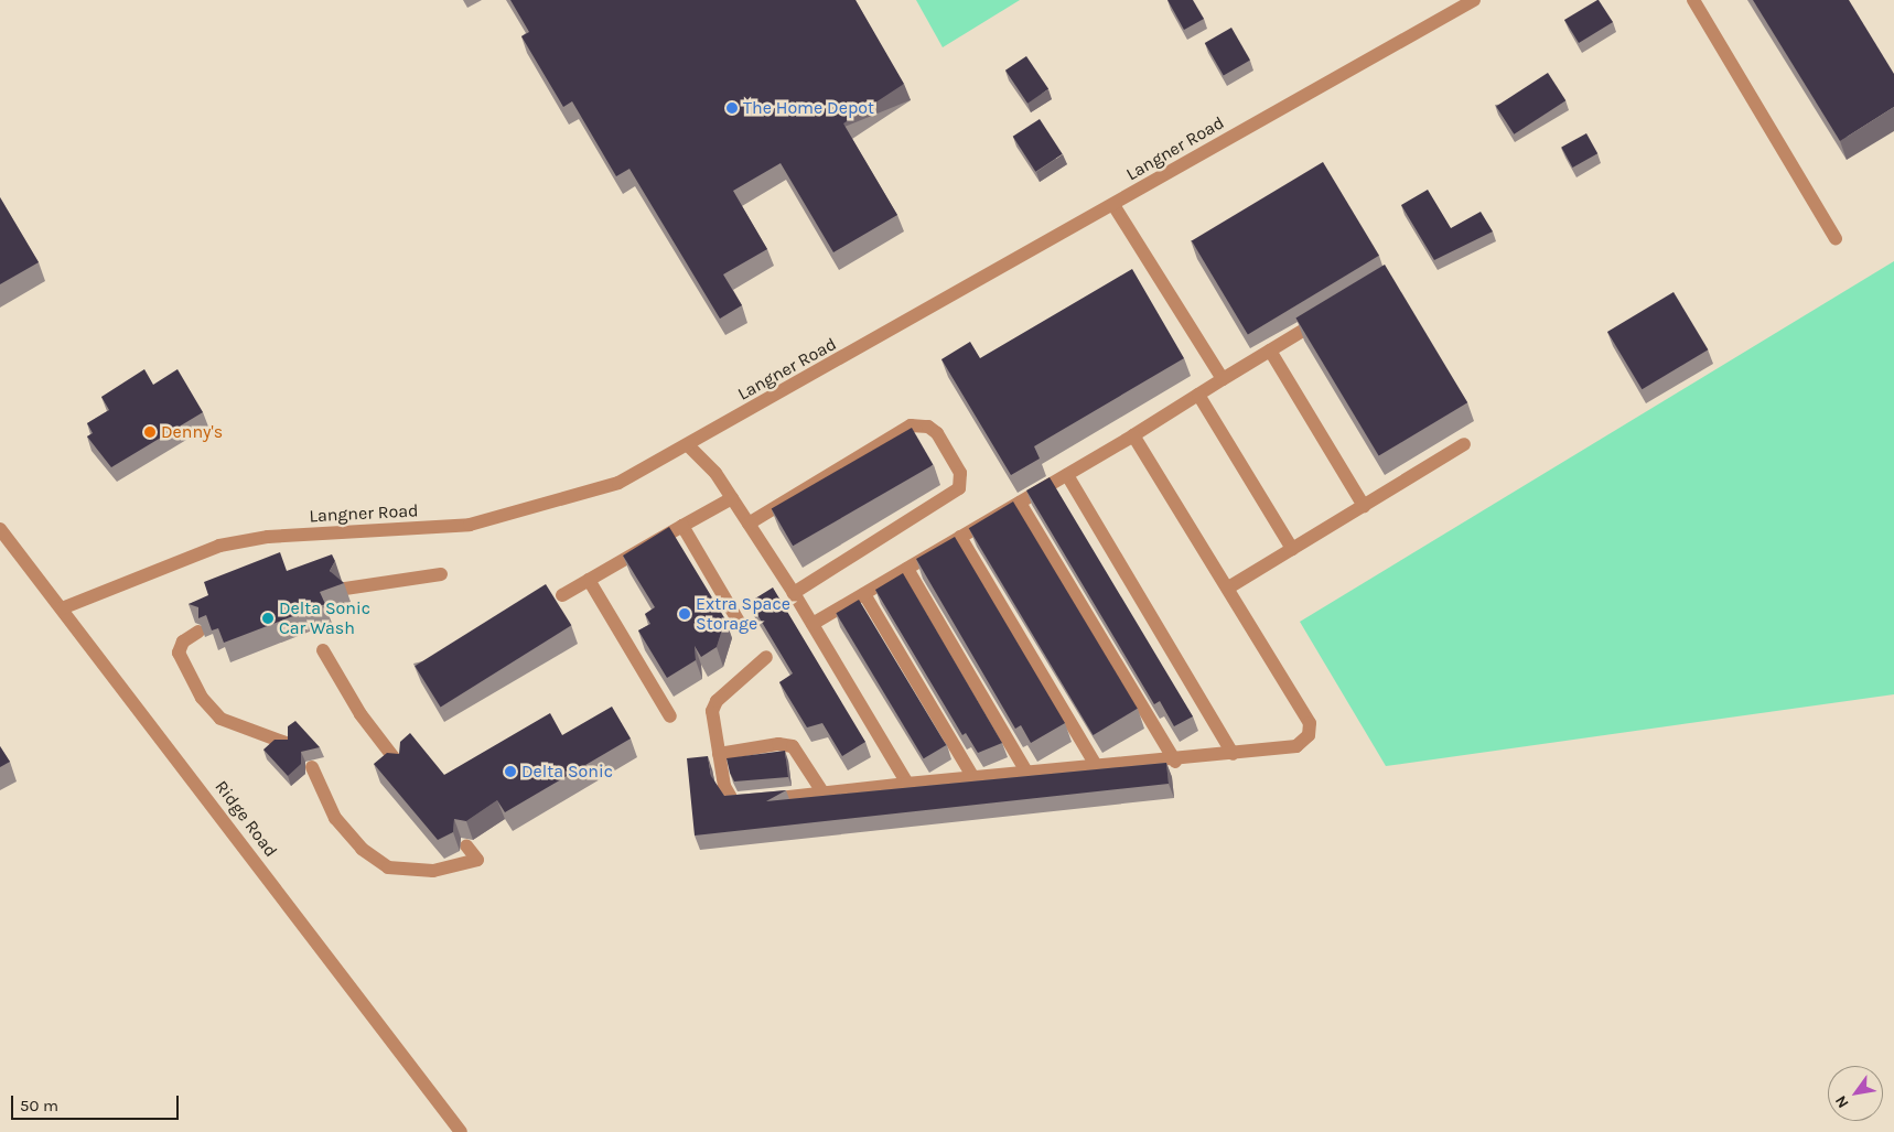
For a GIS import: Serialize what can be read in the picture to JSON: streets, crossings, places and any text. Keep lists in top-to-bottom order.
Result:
{
  "streets": {
    "street": ["Langner Road", "Ridge Road"]
  },
  "crossings": [
    ["Langner Road", "Ridge Road"]
  ],
  "places": [
    "The Home Depot",
    "Denny's",
    "Extra Space Storage",
    "Delta Sonic Car Wash",
    "Delta Sonic"
  ],
  "scale_bar": "50 m",
  "north": "bottom left"
}
